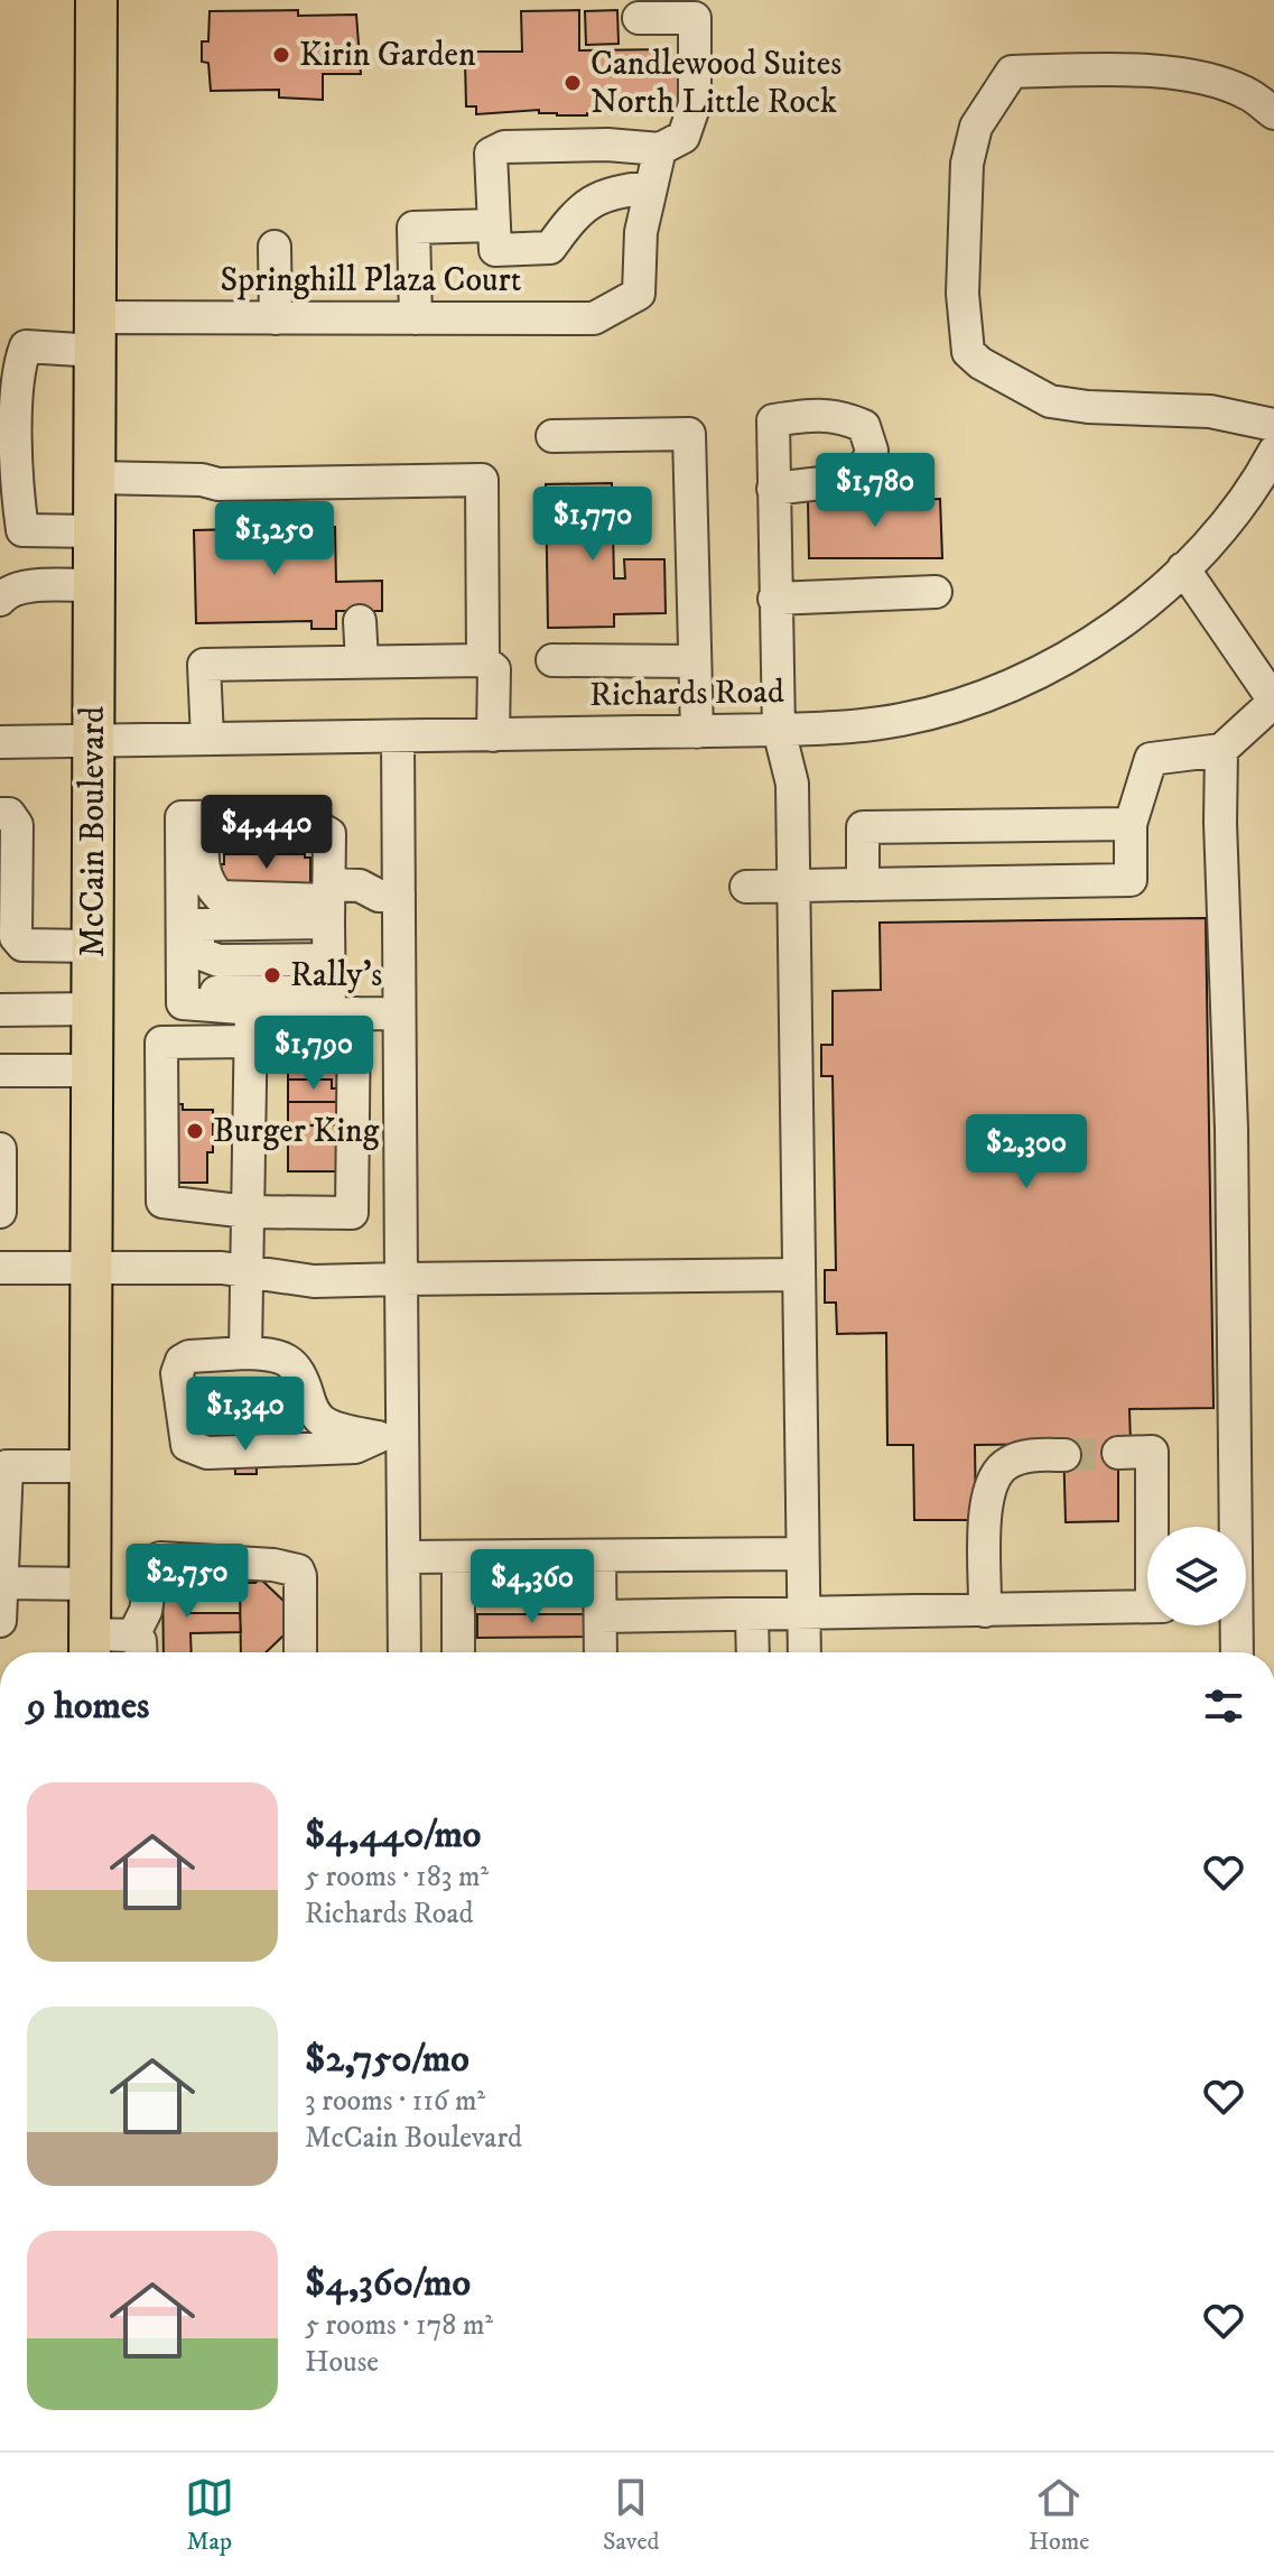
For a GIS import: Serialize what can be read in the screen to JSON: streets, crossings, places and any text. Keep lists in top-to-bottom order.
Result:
{
  "streets": {
    "main road": ["McCain Boulevard"],
    "street": ["Springhill Plaza Court", "Richards Road"]
  },
  "crossings": [
    ["Springhill Plaza Court", "McCain Boulevard"],
    ["Richards Road", "McCain Boulevard"]
  ],
  "places": [
    "Kirin Garden",
    "Candlewood Suites North Little Rock",
    "Rally's",
    "Burger King"
  ],
  "page": {
    "price": [
      "$1,780",
      "$1,770",
      "$1,250",
      "$4,440",
      "$1,790",
      "$2,300",
      "$1,340",
      "$2,750",
      "$4,360"
    ],
    "heading": "9 homes",
    "list": [
      {
        "name": "$4,440/mo",
        "note": "5 rooms · 183 m² · Richards Road"
      },
      {
        "name": "$2,750/mo",
        "note": "3 rooms · 116 m² · McCain Boulevard"
      },
      {
        "name": "$4,360/mo",
        "note": "5 rooms · 178 m² · House"
      }
    ],
    "tabs": ["Map", "Saved", "Home"]
  }
}
